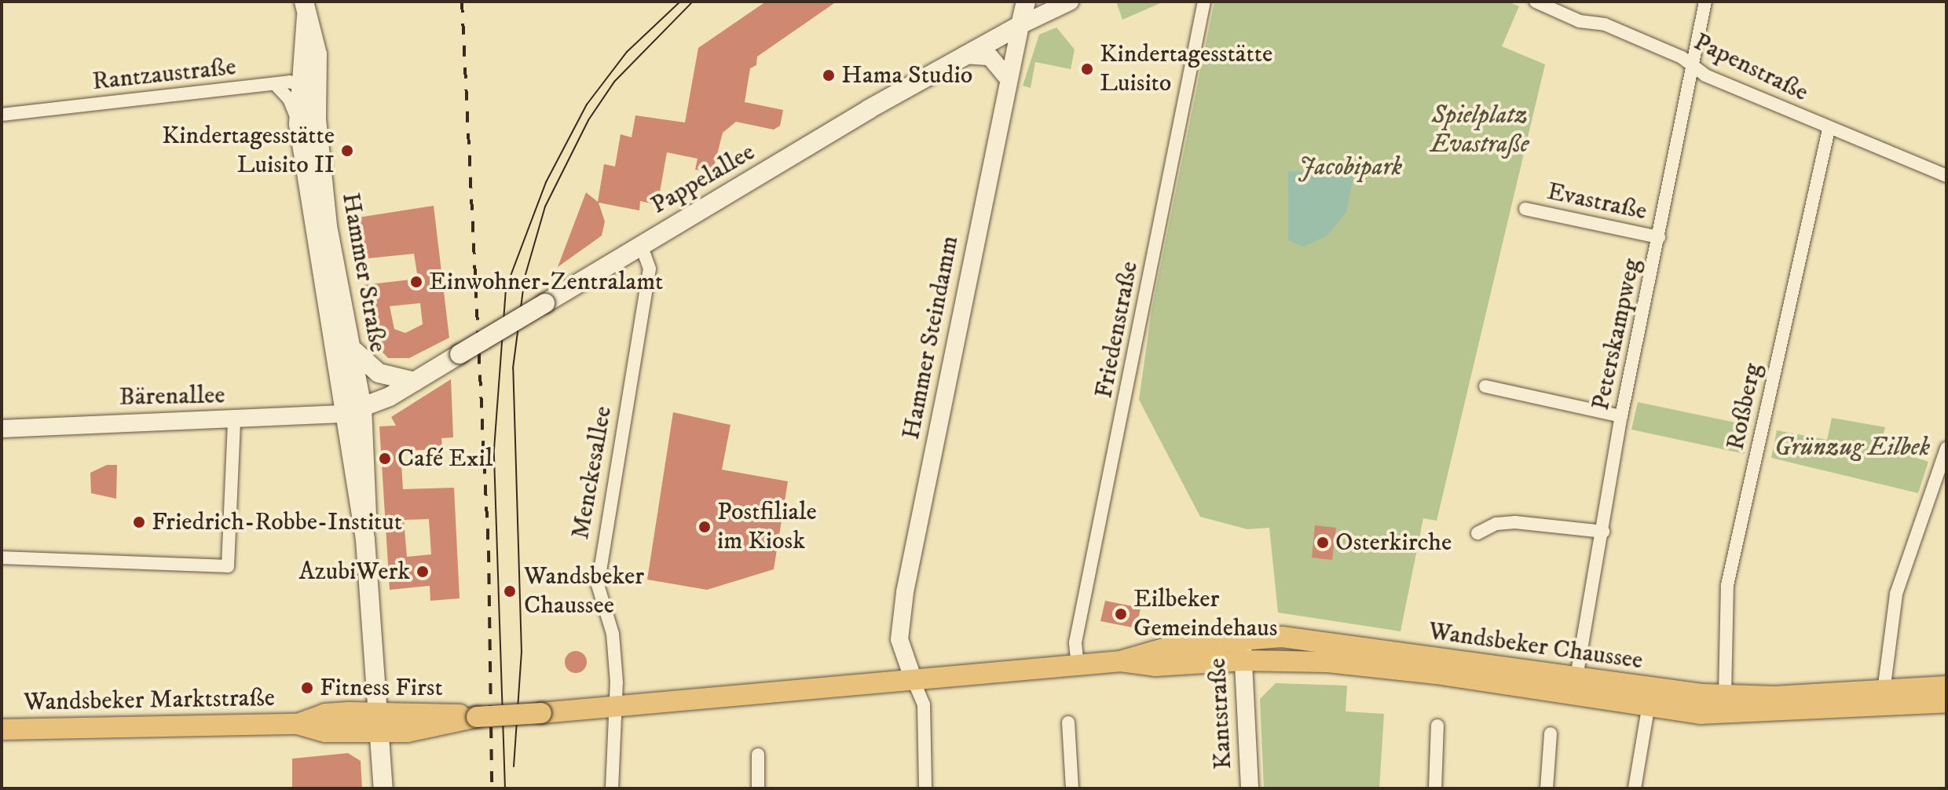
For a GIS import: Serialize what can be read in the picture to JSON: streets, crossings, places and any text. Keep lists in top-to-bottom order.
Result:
{
  "streets": {
    "main road": [
      "Pappelallee",
      "Hammer Straße",
      "Hammer Steindamm",
      "Wandsbeker Chaussee",
      "Wandsbeker Marktstraße"
    ],
    "street": [
      "Papenstraße",
      "Rantzaustraße",
      "Evastraße",
      "Friedenstraße",
      "Peterskampweg",
      "Bärenallee",
      "Roßberg",
      "Menckesallee",
      "Kantstraße"
    ]
  },
  "crossings": [
    ["Papenstraße", "Peterskampweg"],
    ["Papenstraße", "Roßberg"],
    ["Rantzaustraße", "Hammer Straße"],
    ["Pappelallee", "Hammer Straße"],
    ["Pappelallee", "Hammer Steindamm"],
    ["Pappelallee", "Bärenallee"],
    ["Pappelallee", "Menckesallee"],
    ["Evastraße", "Peterskampweg"],
    ["Hammer Straße", "Bärenallee"],
    ["Hammer Straße", "Wandsbeker Marktstraße"],
    ["Friedenstraße", "Wandsbeker Chaussee"],
    ["Peterskampweg", "Wandsbeker Chaussee"],
    ["Hammer Steindamm", "Wandsbeker Chaussee"],
    ["Roßberg", "Wandsbeker Chaussee"],
    ["Menckesallee", "Wandsbeker Chaussee"],
    ["Wandsbeker Chaussee", "Wandsbeker Marktstraße"],
    ["Wandsbeker Chaussee", "Kantstraße"]
  ],
  "parks": ["Spielplatz Evastraße", "Jacobipark", "Grünzug Eilbek"],
  "places": [
    "Kindertagesstätte Luisito",
    "Hama Studio",
    "Kindertagesstätte Luisito II",
    "Einwohner-Zentralamt",
    "Café Exil",
    "Friedrich-Robbe-Institut",
    "Postfiliale im Kiosk",
    "Osterkirche",
    "AzubiWerk",
    "Wandsbeker Chaussee",
    "Eilbeker Gemeindehaus",
    "Fitness First"
  ]
}
